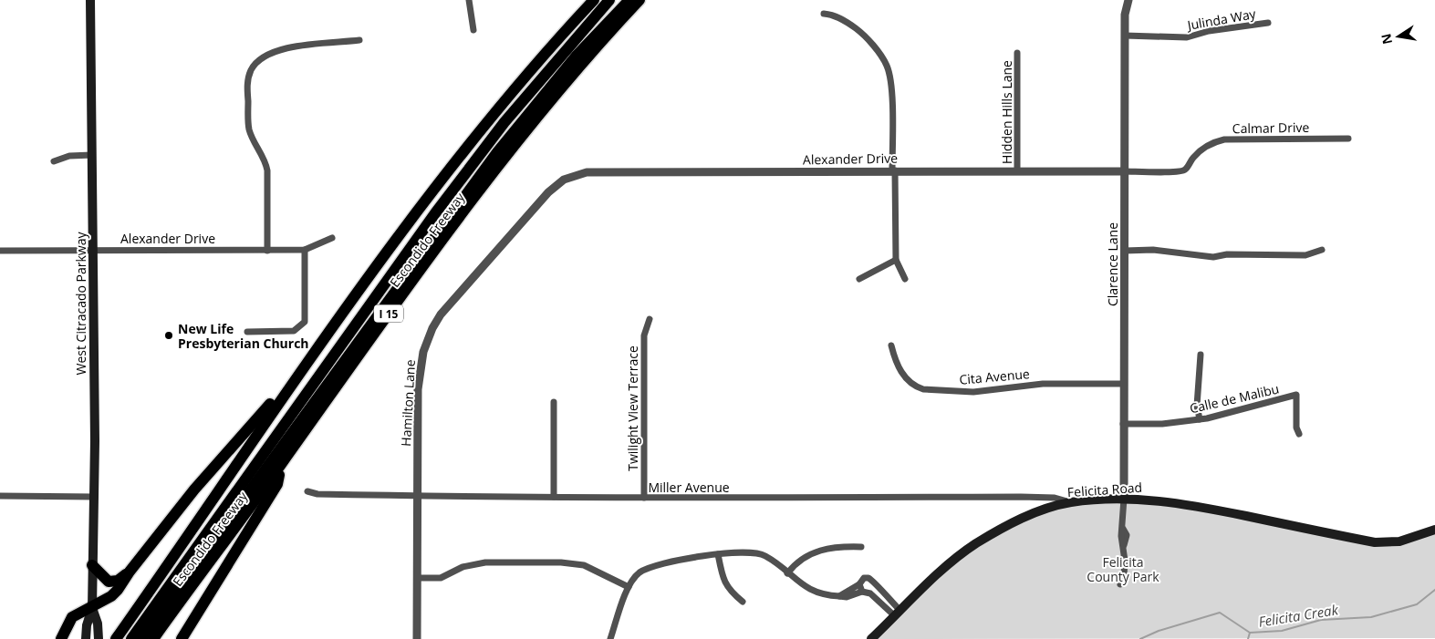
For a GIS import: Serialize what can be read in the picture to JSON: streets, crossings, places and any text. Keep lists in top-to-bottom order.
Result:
{
  "streets": {
    "highway": ["Escondido Freeway", "I 15"],
    "main road": ["West Citracado Parkway", "Felicita Road"],
    "street": [
      "Julinda Way",
      "Hidden Hills Lane",
      "Calmar Drive",
      "Alexander Drive",
      "Clarence Lane",
      "Cita Avenue",
      "Calle de Malibu",
      "Hamilton Lane",
      "Twilight View Terrace",
      "Miller Avenue"
    ]
  },
  "crossings": [
    ["Julinda Way", "Clarence Lane"],
    ["Hidden Hills Lane", "Alexander Drive"],
    ["Calmar Drive", "Alexander Drive"],
    ["Calmar Drive", "Clarence Lane"],
    ["Alexander Drive", "Clarence Lane"],
    ["Alexander Drive", "West Citracado Parkway"],
    ["Alexander Drive", "Hamilton Lane"],
    ["Clarence Lane", "Cita Avenue"],
    ["Clarence Lane", "Calle de Malibu"],
    ["Clarence Lane", "Felicita Road"],
    ["Hamilton Lane", "Miller Avenue"],
    ["Twilight View Terrace", "Miller Avenue"],
    ["Miller Avenue", "Felicita Road"]
  ],
  "water": ["Felicita Creak"],
  "parks": ["Felicita County Park"],
  "places": ["New Life Presbyterian Church"],
  "north": "left"
}
